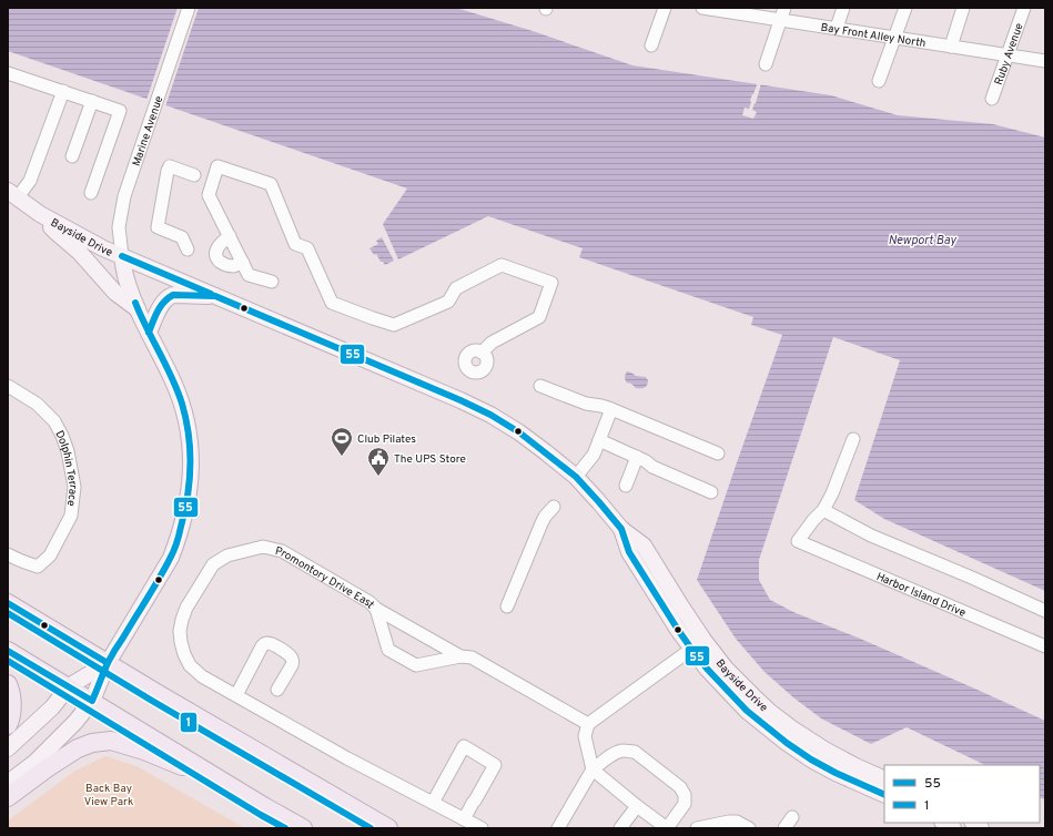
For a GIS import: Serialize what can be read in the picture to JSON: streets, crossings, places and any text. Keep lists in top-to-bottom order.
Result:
{
  "streets": {
    "main road": ["Bayside Drive"],
    "street": [
      "Bay Front Alley North",
      "Ruby Avenue",
      "Marine Avenue",
      "Dolphin Terrace",
      "Promontory Drive East",
      "Harbor Island Drive"
    ]
  },
  "crossings": [
    ["Bay Front Alley North", "Ruby Avenue"],
    ["Marine Avenue", "Bayside Drive"]
  ],
  "water": ["Newport Bay"],
  "parks": ["Back Bay View Park"],
  "places": {
    "sports": ["Club Pilates"],
    "public building": ["The UPS Store"]
  },
  "lines": ["transit line 55", "transit line 1"],
  "legend": ["55", "1"]
}
